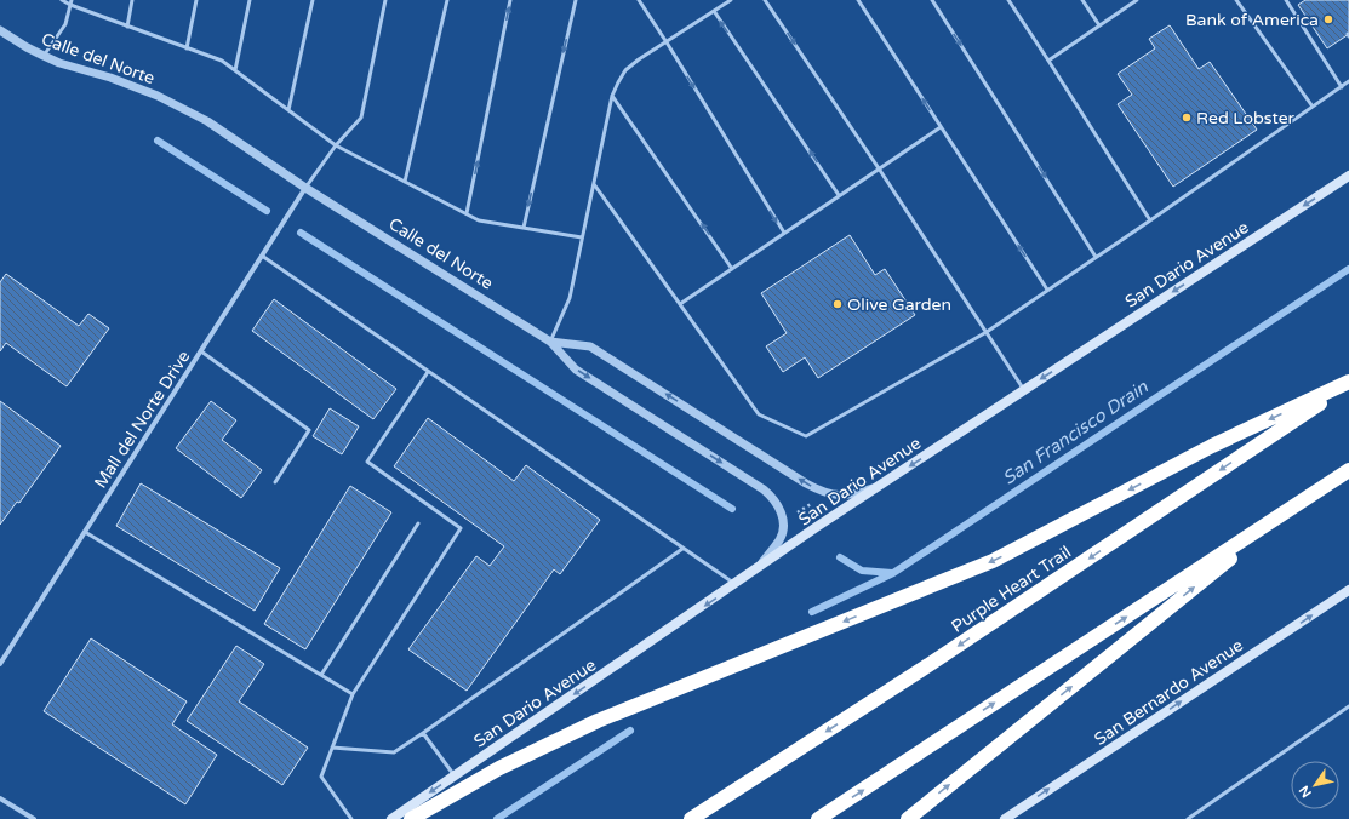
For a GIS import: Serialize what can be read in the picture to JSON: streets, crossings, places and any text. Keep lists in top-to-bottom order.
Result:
{
  "streets": {
    "highway": ["Purple Heart Trail"],
    "main road": ["San Dario Avenue", "San Bernardo Avenue"],
    "street": ["Calle del Norte", "Mall del Norte Drive"]
  },
  "crossings": [
    ["Calle del Norte", "San Dario Avenue"],
    ["Calle del Norte", "Mall del Norte Drive"]
  ],
  "one_way": ["San Dario Avenue", "San Bernardo Avenue"],
  "water": ["San Francisco Drain"],
  "places": ["Bank of America", "Red Lobster", "Olive Garden"],
  "north": "bottom left"
}
